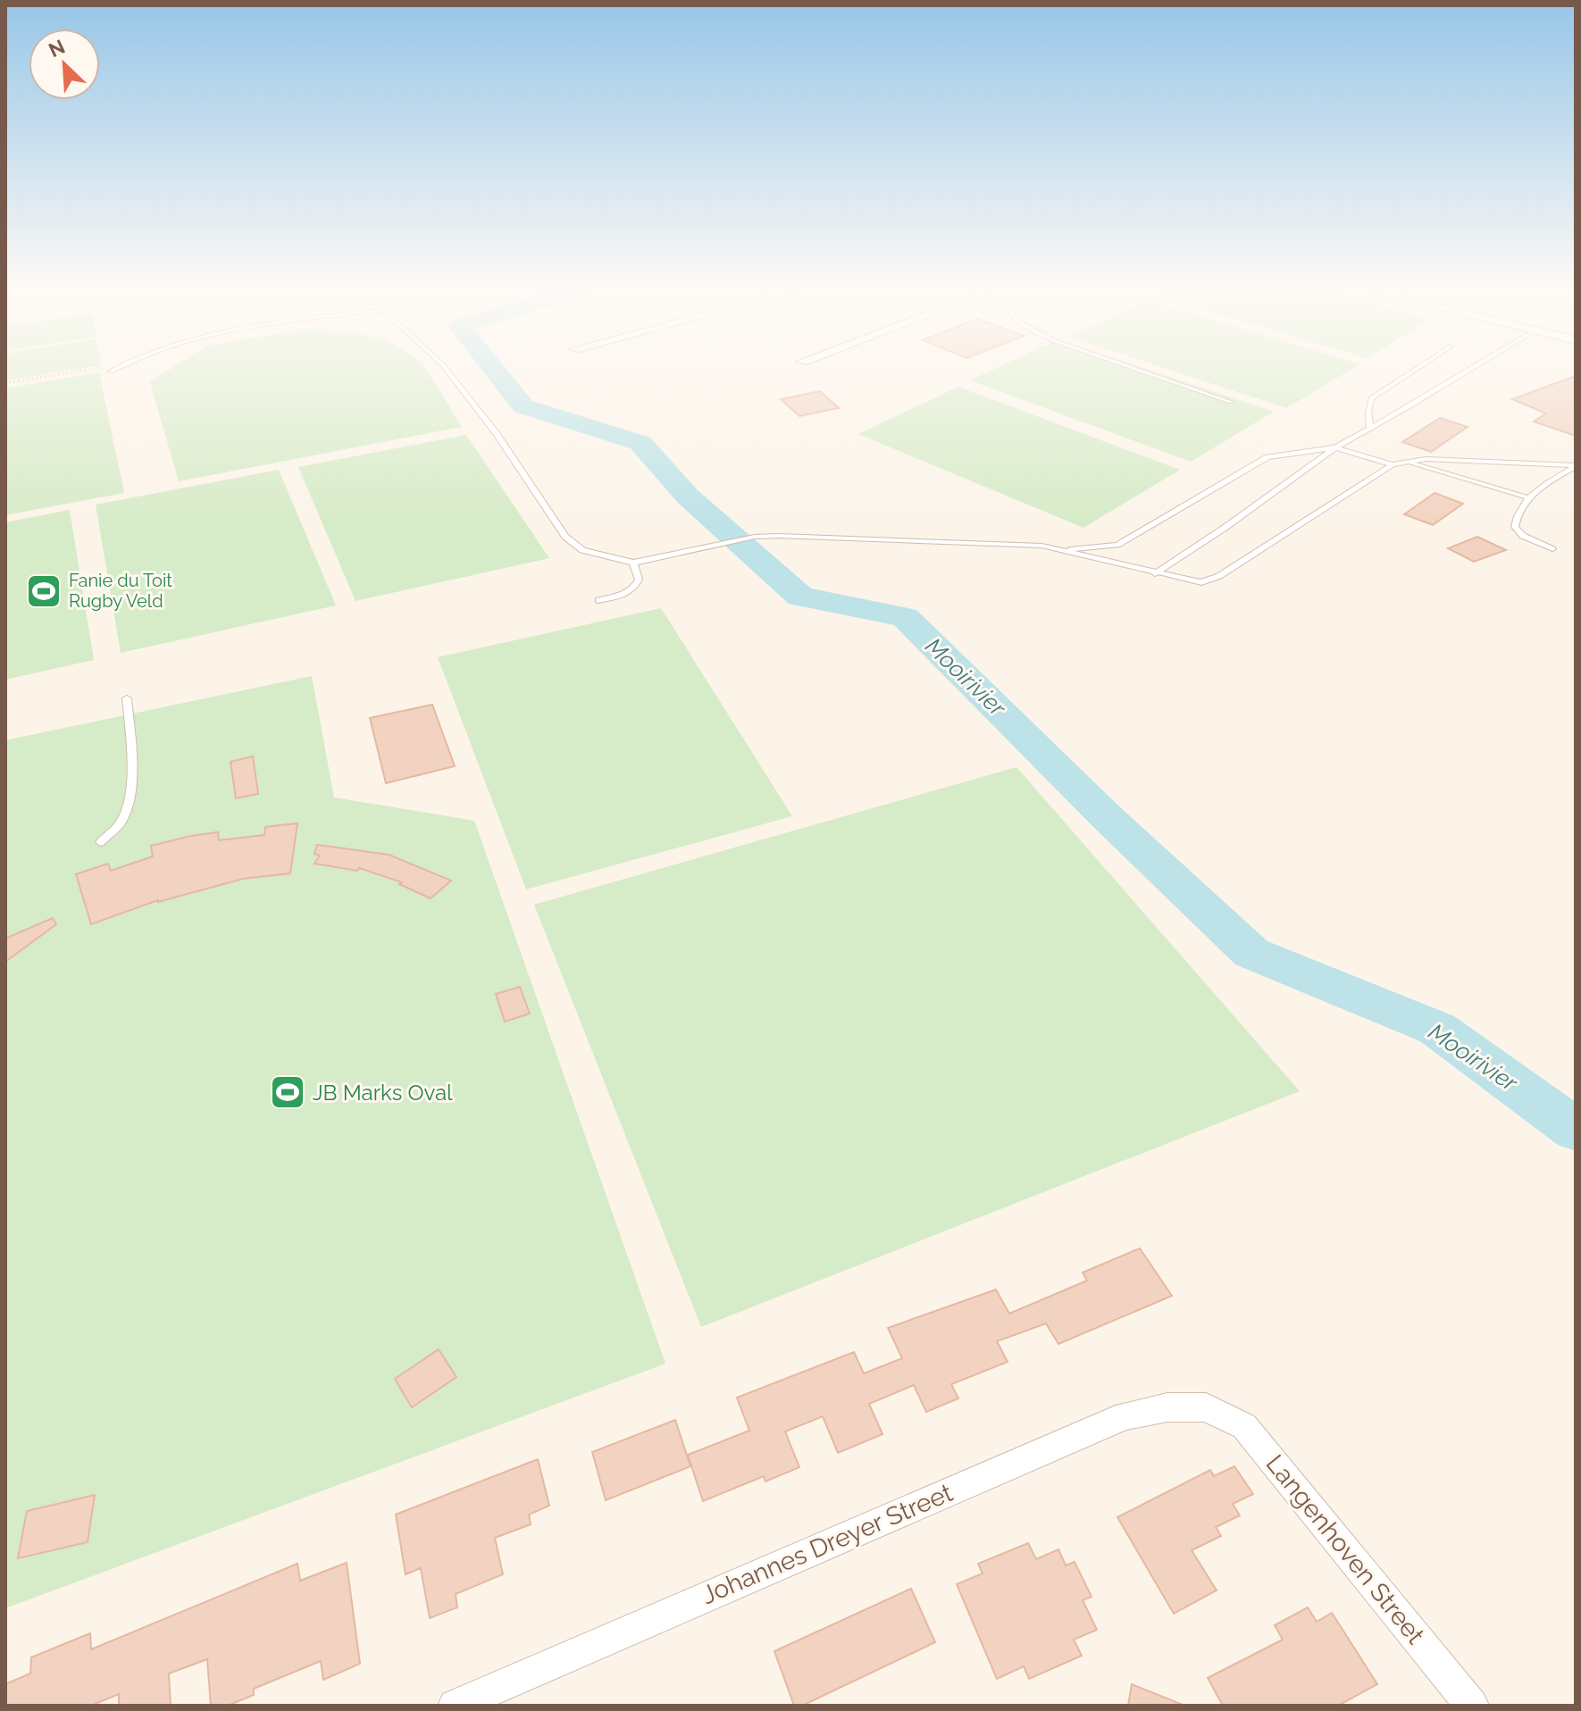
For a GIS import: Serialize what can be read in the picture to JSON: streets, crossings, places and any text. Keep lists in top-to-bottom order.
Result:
{
  "streets": {
    "street": ["Johannes Dreyer Street", "Langenhoven Street"]
  },
  "crossings": [
    ["Johannes Dreyer Street", "Langenhoven Street"]
  ],
  "water": ["Mooirivier"],
  "places": {
    "sports": ["Fanie du Toit Rugby Veld", "JB Marks Oval"]
  },
  "north": "top left"
}
